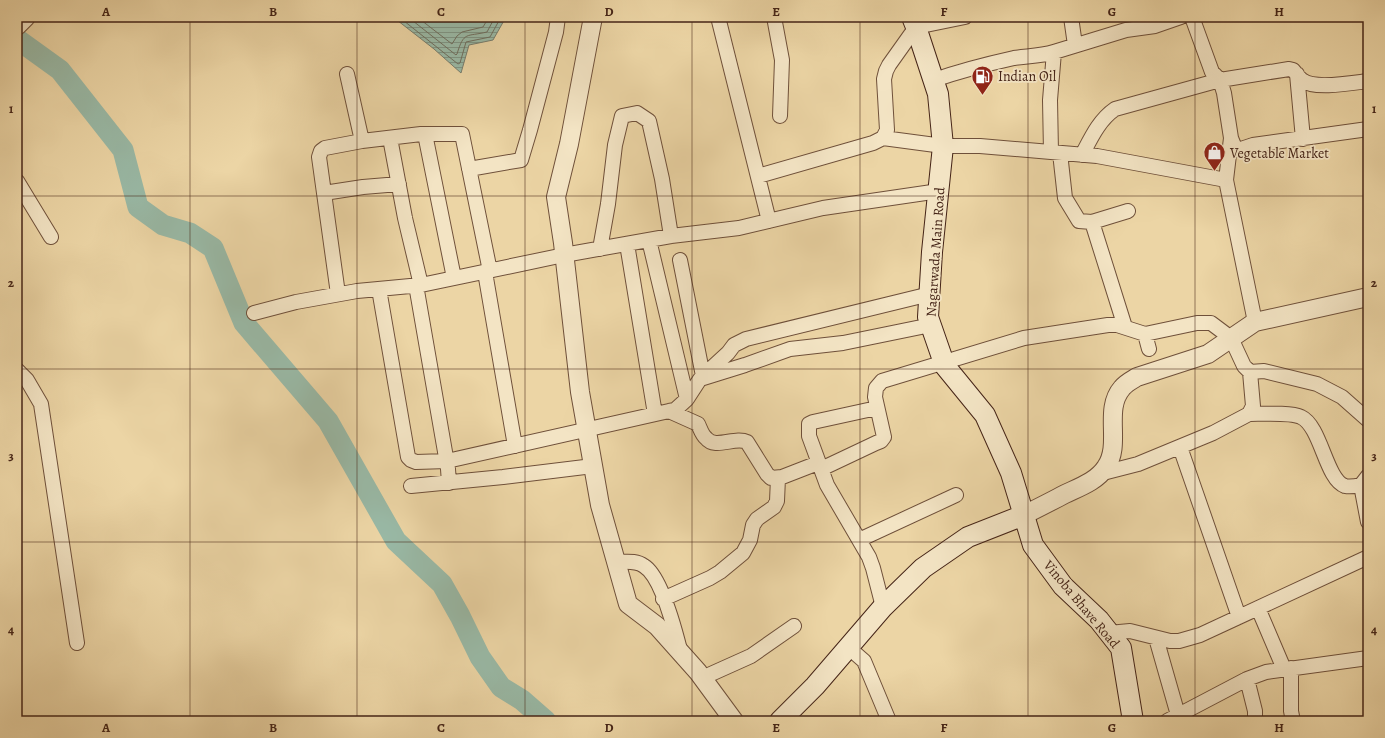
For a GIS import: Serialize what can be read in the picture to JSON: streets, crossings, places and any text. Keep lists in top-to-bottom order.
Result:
{
  "streets": {
    "main road": ["Nagarwada Main Road", "Vinoba Bhave Road"]
  },
  "crossings": [
    ["Nagarwada Main Road", "Vinoba Bhave Road"]
  ],
  "places": {
    "fuel station": ["Indian Oil"],
    "shop": ["Vegetable Market"]
  },
  "grid": {
    "columns": [
      "A",
      "B",
      "C",
      "D",
      "E",
      "F",
      "G",
      "H"
    ],
    "rows": [
      "1",
      "2",
      "3",
      "4"
    ]
  }
}
